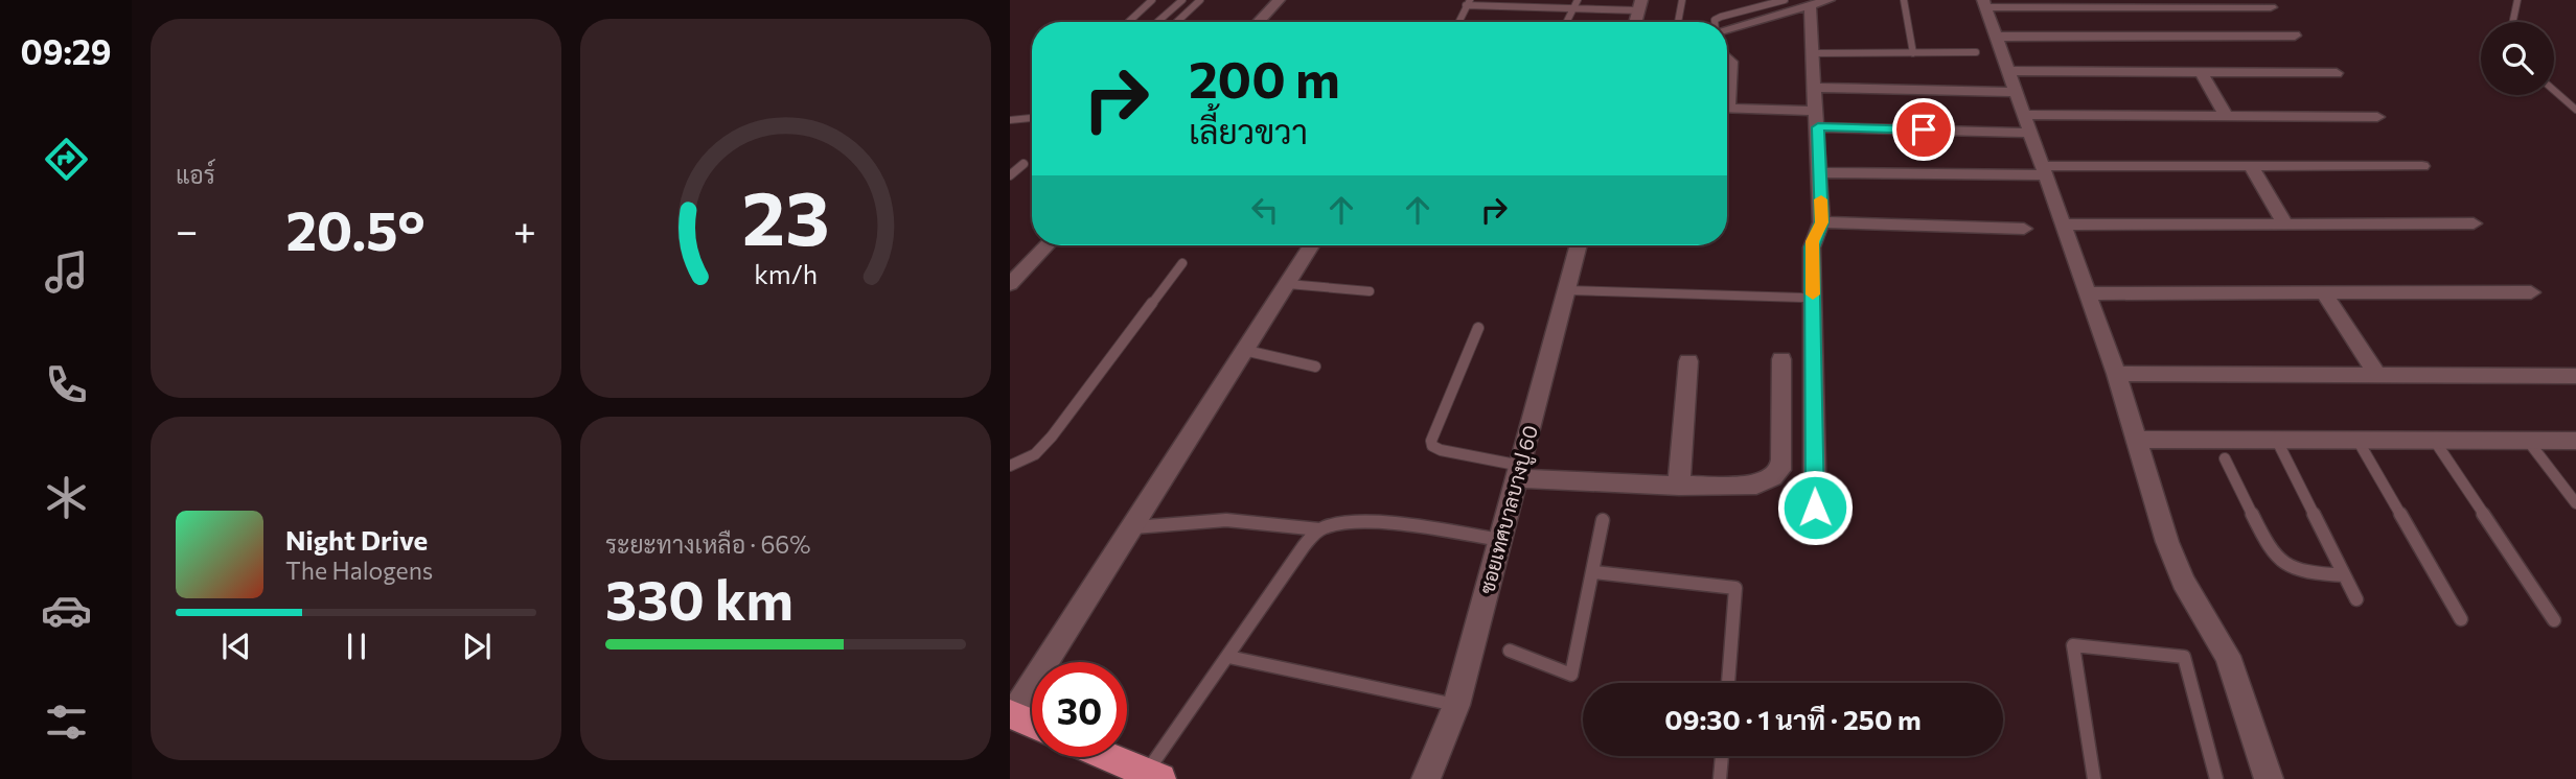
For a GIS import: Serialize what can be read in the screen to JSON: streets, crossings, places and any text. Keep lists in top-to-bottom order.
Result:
{
  "streets": {
    "street": ["ซอยเทศบาลบางปู 60"]
  },
  "page": {
    "tabs": "09:29",
    "tile": [
      "แอร์",
      ["ระยะทางเหลือ · 66%", "330 km"]
    ],
    "turn": ["200 m", "เลี้ยวขวา"],
    "heat": ["−", "20.5°", "+"],
    "song": ["Night Drive", "The Halogens"],
    "limit": "30",
    "trip": "09:30 · 1 นาที · 250 m",
    "gauge": ["23", "km/h"]
  }
}
